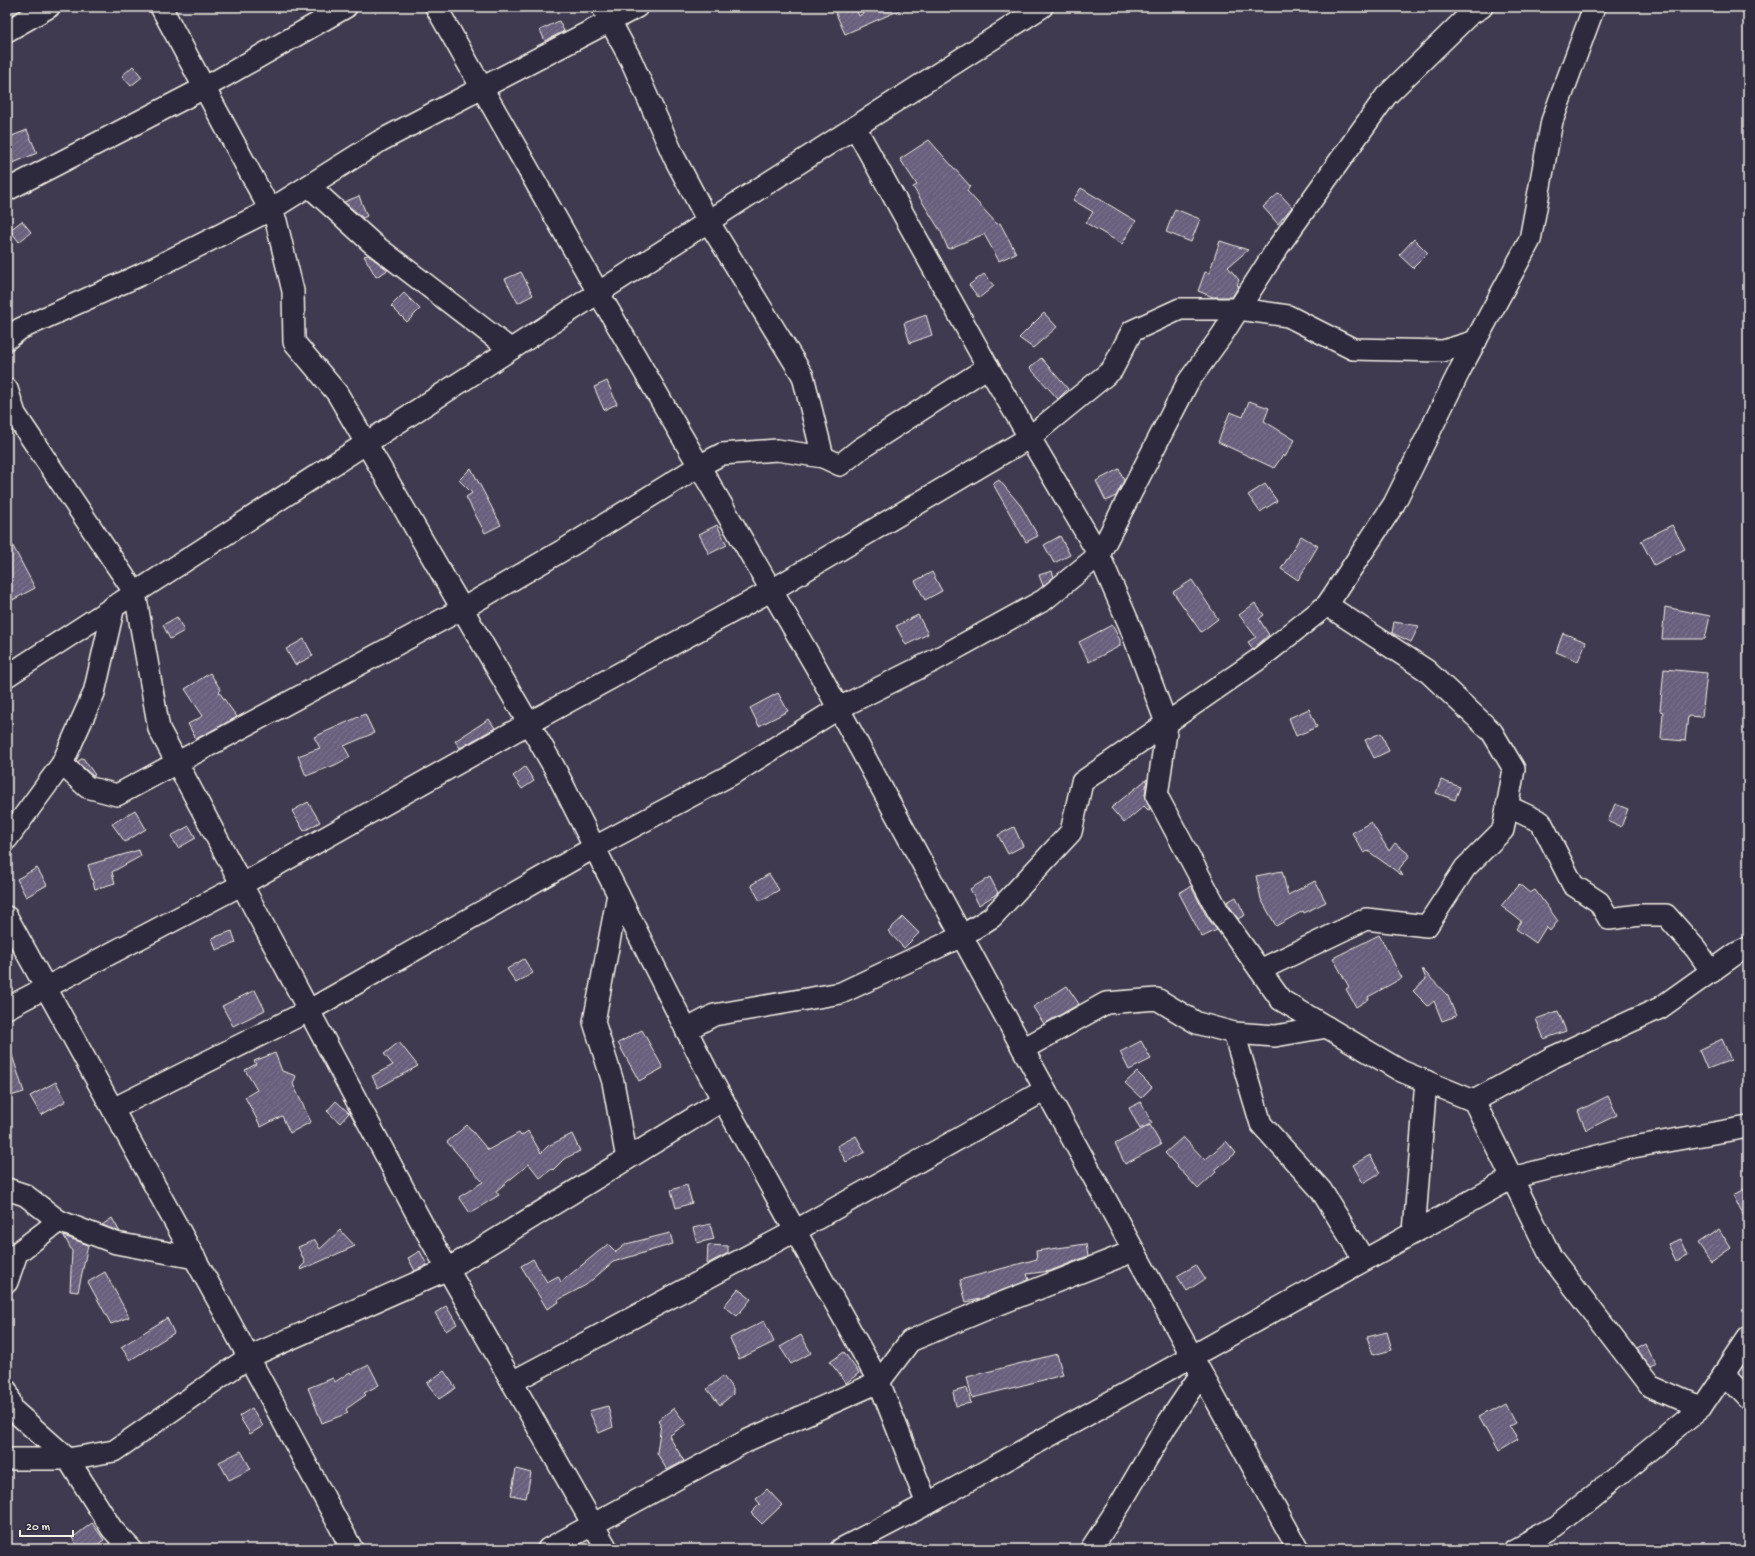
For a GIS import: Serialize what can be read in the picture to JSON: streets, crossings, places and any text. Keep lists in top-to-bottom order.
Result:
{
  "scale_bar": "20 m"
}
